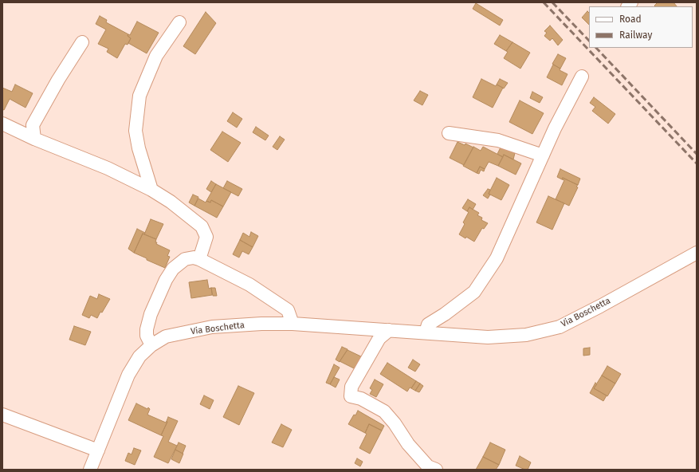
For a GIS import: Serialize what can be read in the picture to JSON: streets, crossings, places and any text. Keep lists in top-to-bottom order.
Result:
{
  "streets": {
    "street": ["Via Boschetta"]
  },
  "legend": ["Road", "Railway"]
}
